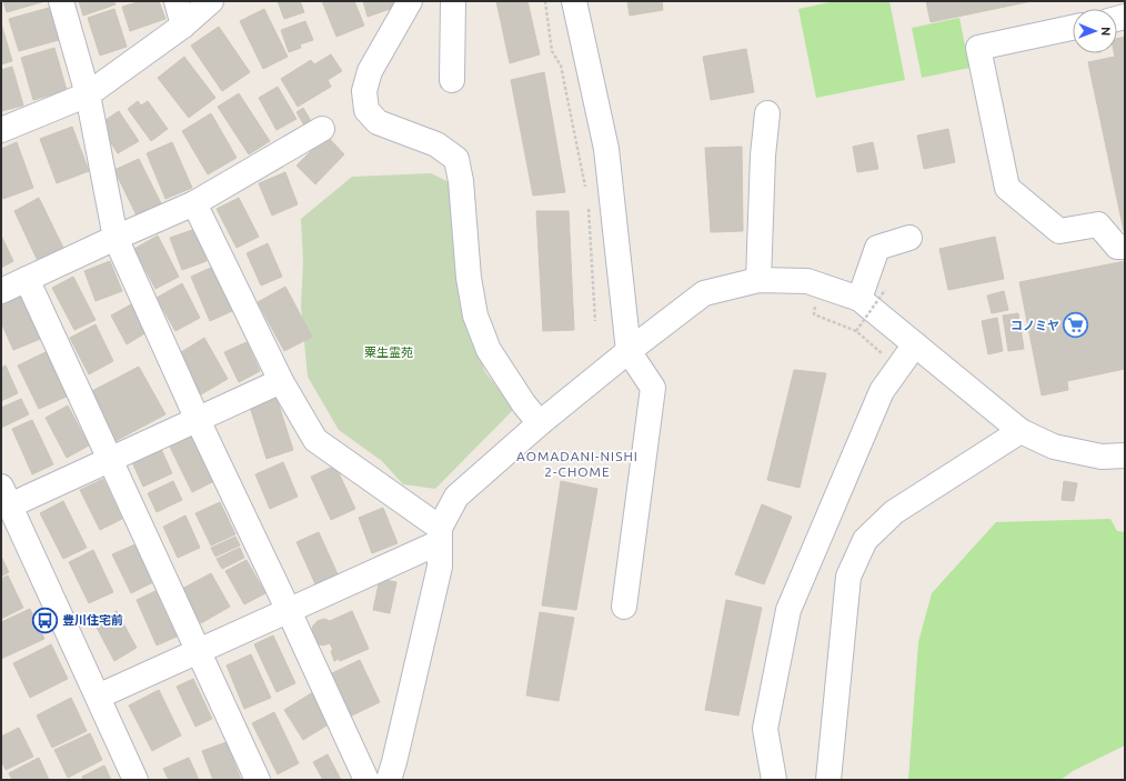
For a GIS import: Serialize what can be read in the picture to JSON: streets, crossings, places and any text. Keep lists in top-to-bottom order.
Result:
{
  "districts": ["AOMADANI-NISHI 2-CHOME"],
  "parks": ["粟生霊苑"],
  "places": {
    "supermarket": ["コノミヤ"],
    "bus stop": ["豊川住宅前"]
  },
  "north": "right"
}
